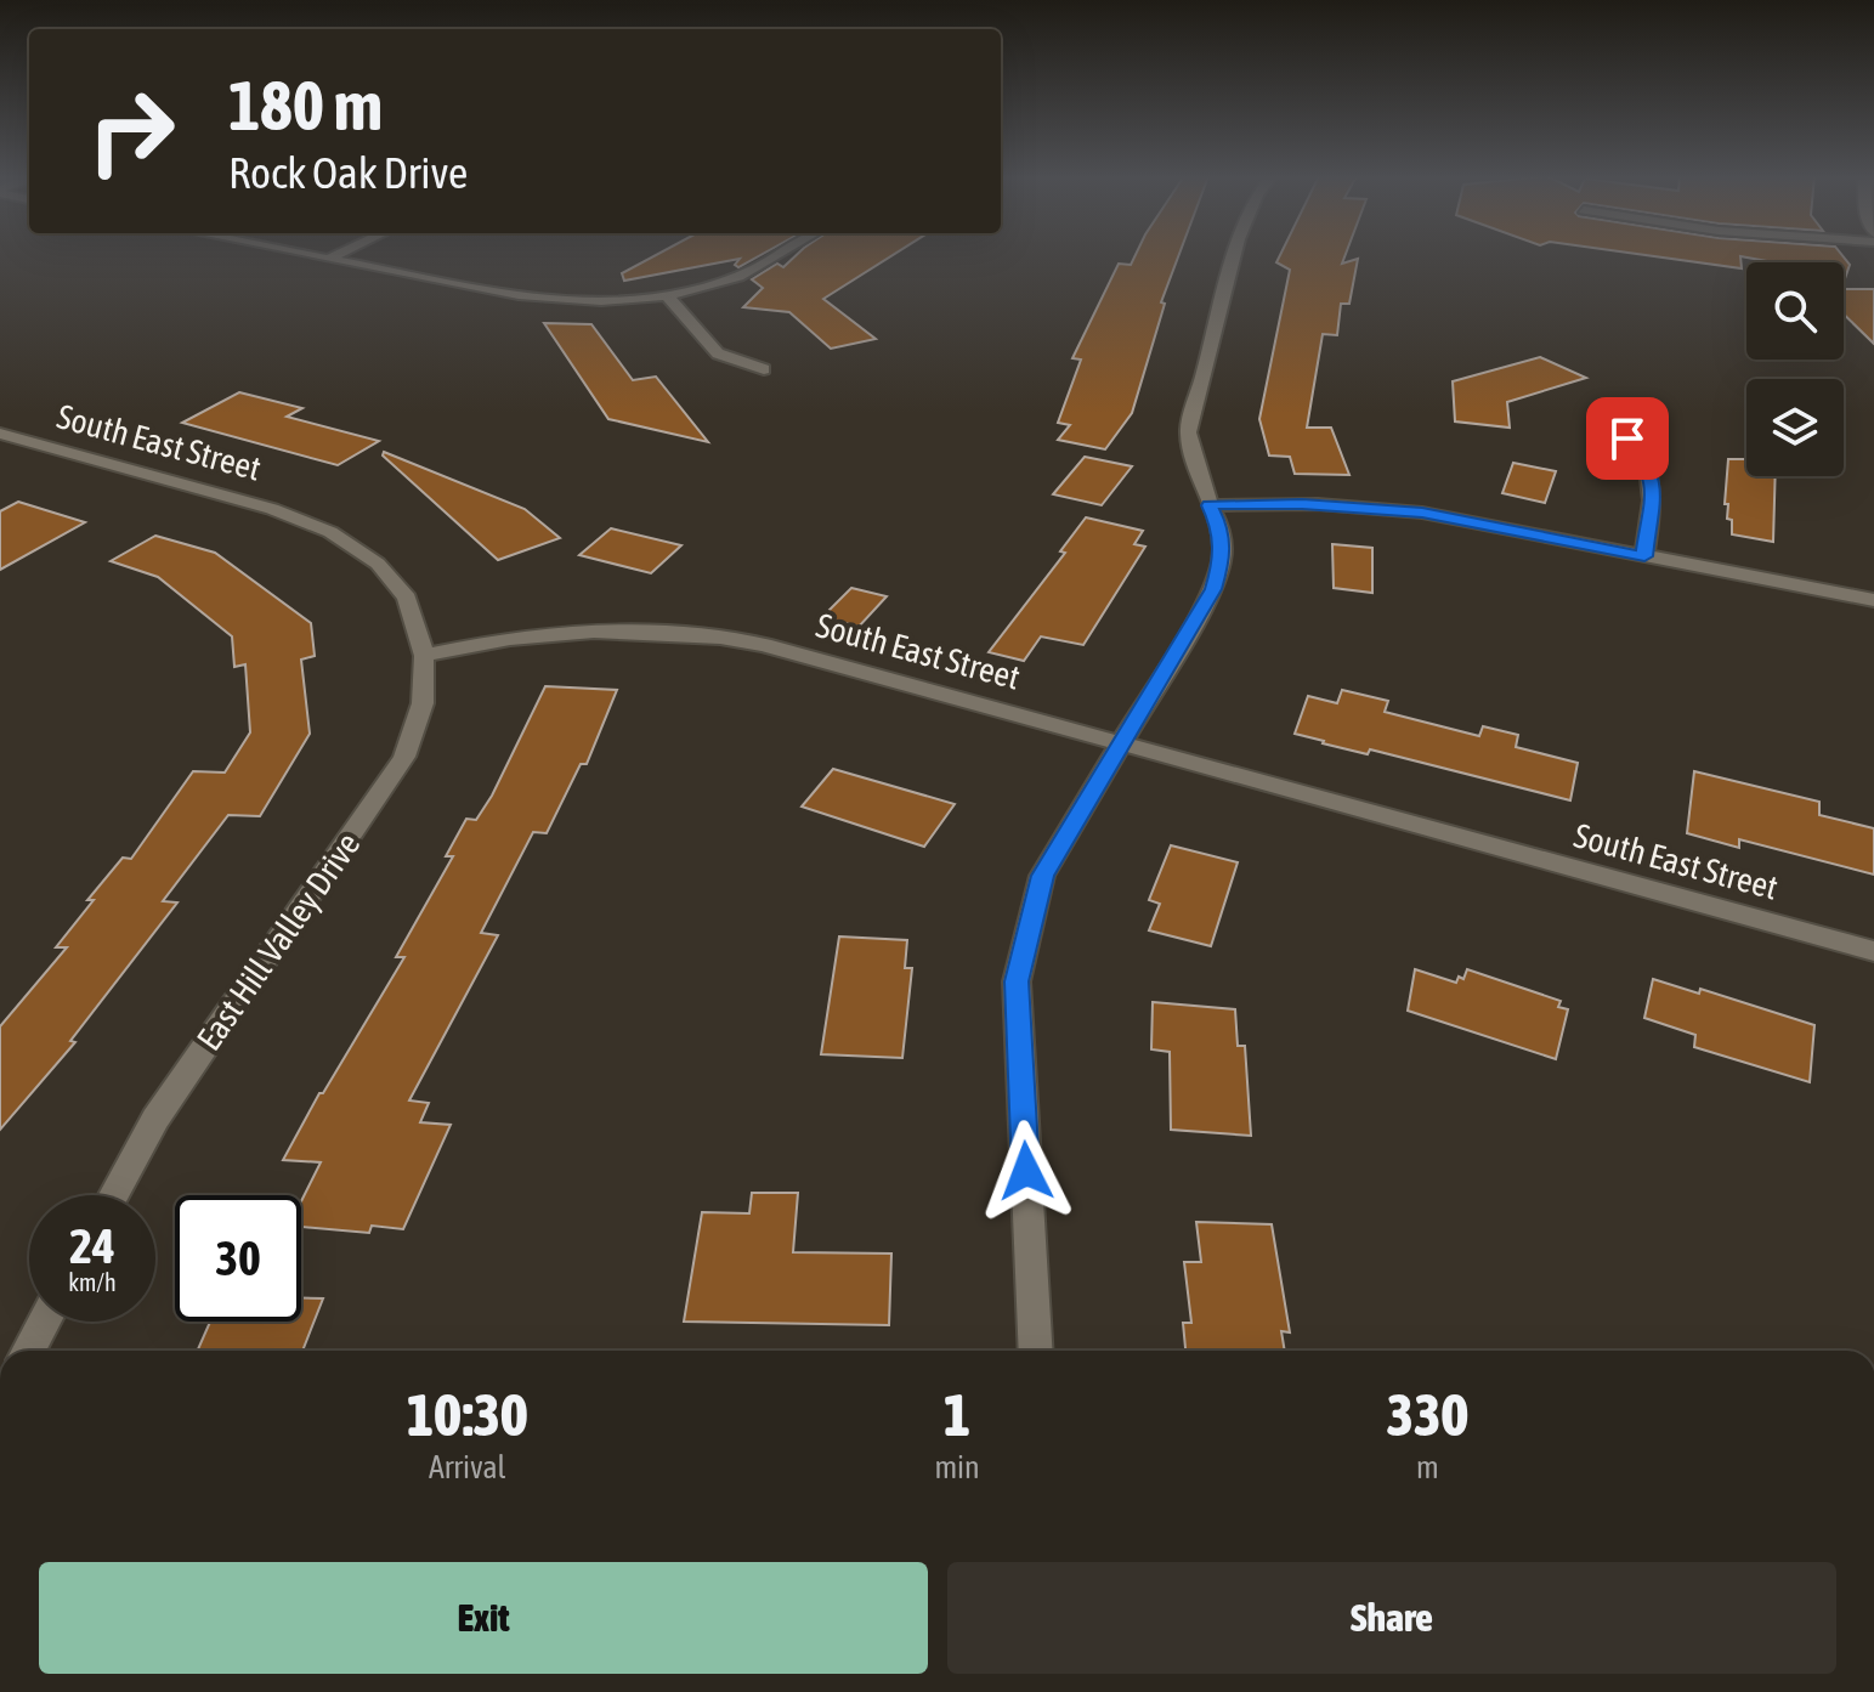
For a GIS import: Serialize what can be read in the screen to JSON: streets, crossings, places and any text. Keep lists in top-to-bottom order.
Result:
{
  "streets": {
    "street": ["South East Street", "East Hill Valley Drive"]
  },
  "crossings": [
    ["South East Street", "East Hill Valley Drive"]
  ],
  "page": {
    "turn": ["180 m", "Rock Oak Drive"],
    "speed": "24 km/h",
    "limit": "30",
    "eta": [
      "10:30",
      "Arrival",
      "1",
      "min",
      "330",
      "m"
    ],
    "buttons": ["Exit", "Share"]
  }
}
